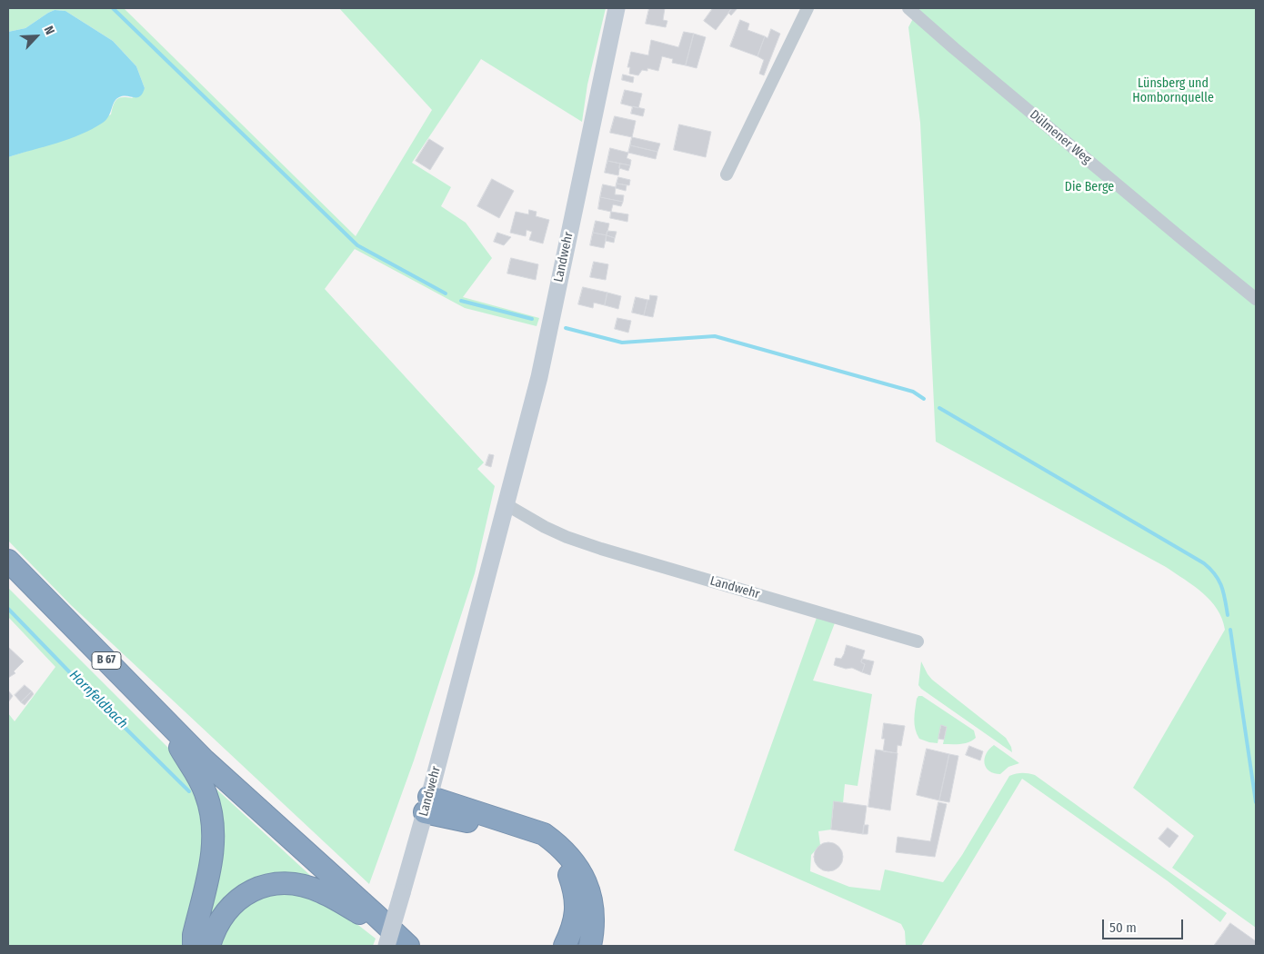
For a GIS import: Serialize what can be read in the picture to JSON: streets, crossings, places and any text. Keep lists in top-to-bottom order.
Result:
{
  "streets": {
    "highway": ["B 67"],
    "main road": ["Landwehr"],
    "street": ["Dülmener Weg"]
  },
  "water": ["Hornfeldbach"],
  "parks": ["Lünsberg und Hombornquelle", "Die Berge"],
  "scale_bar": "50 m",
  "north": "top right"
}
